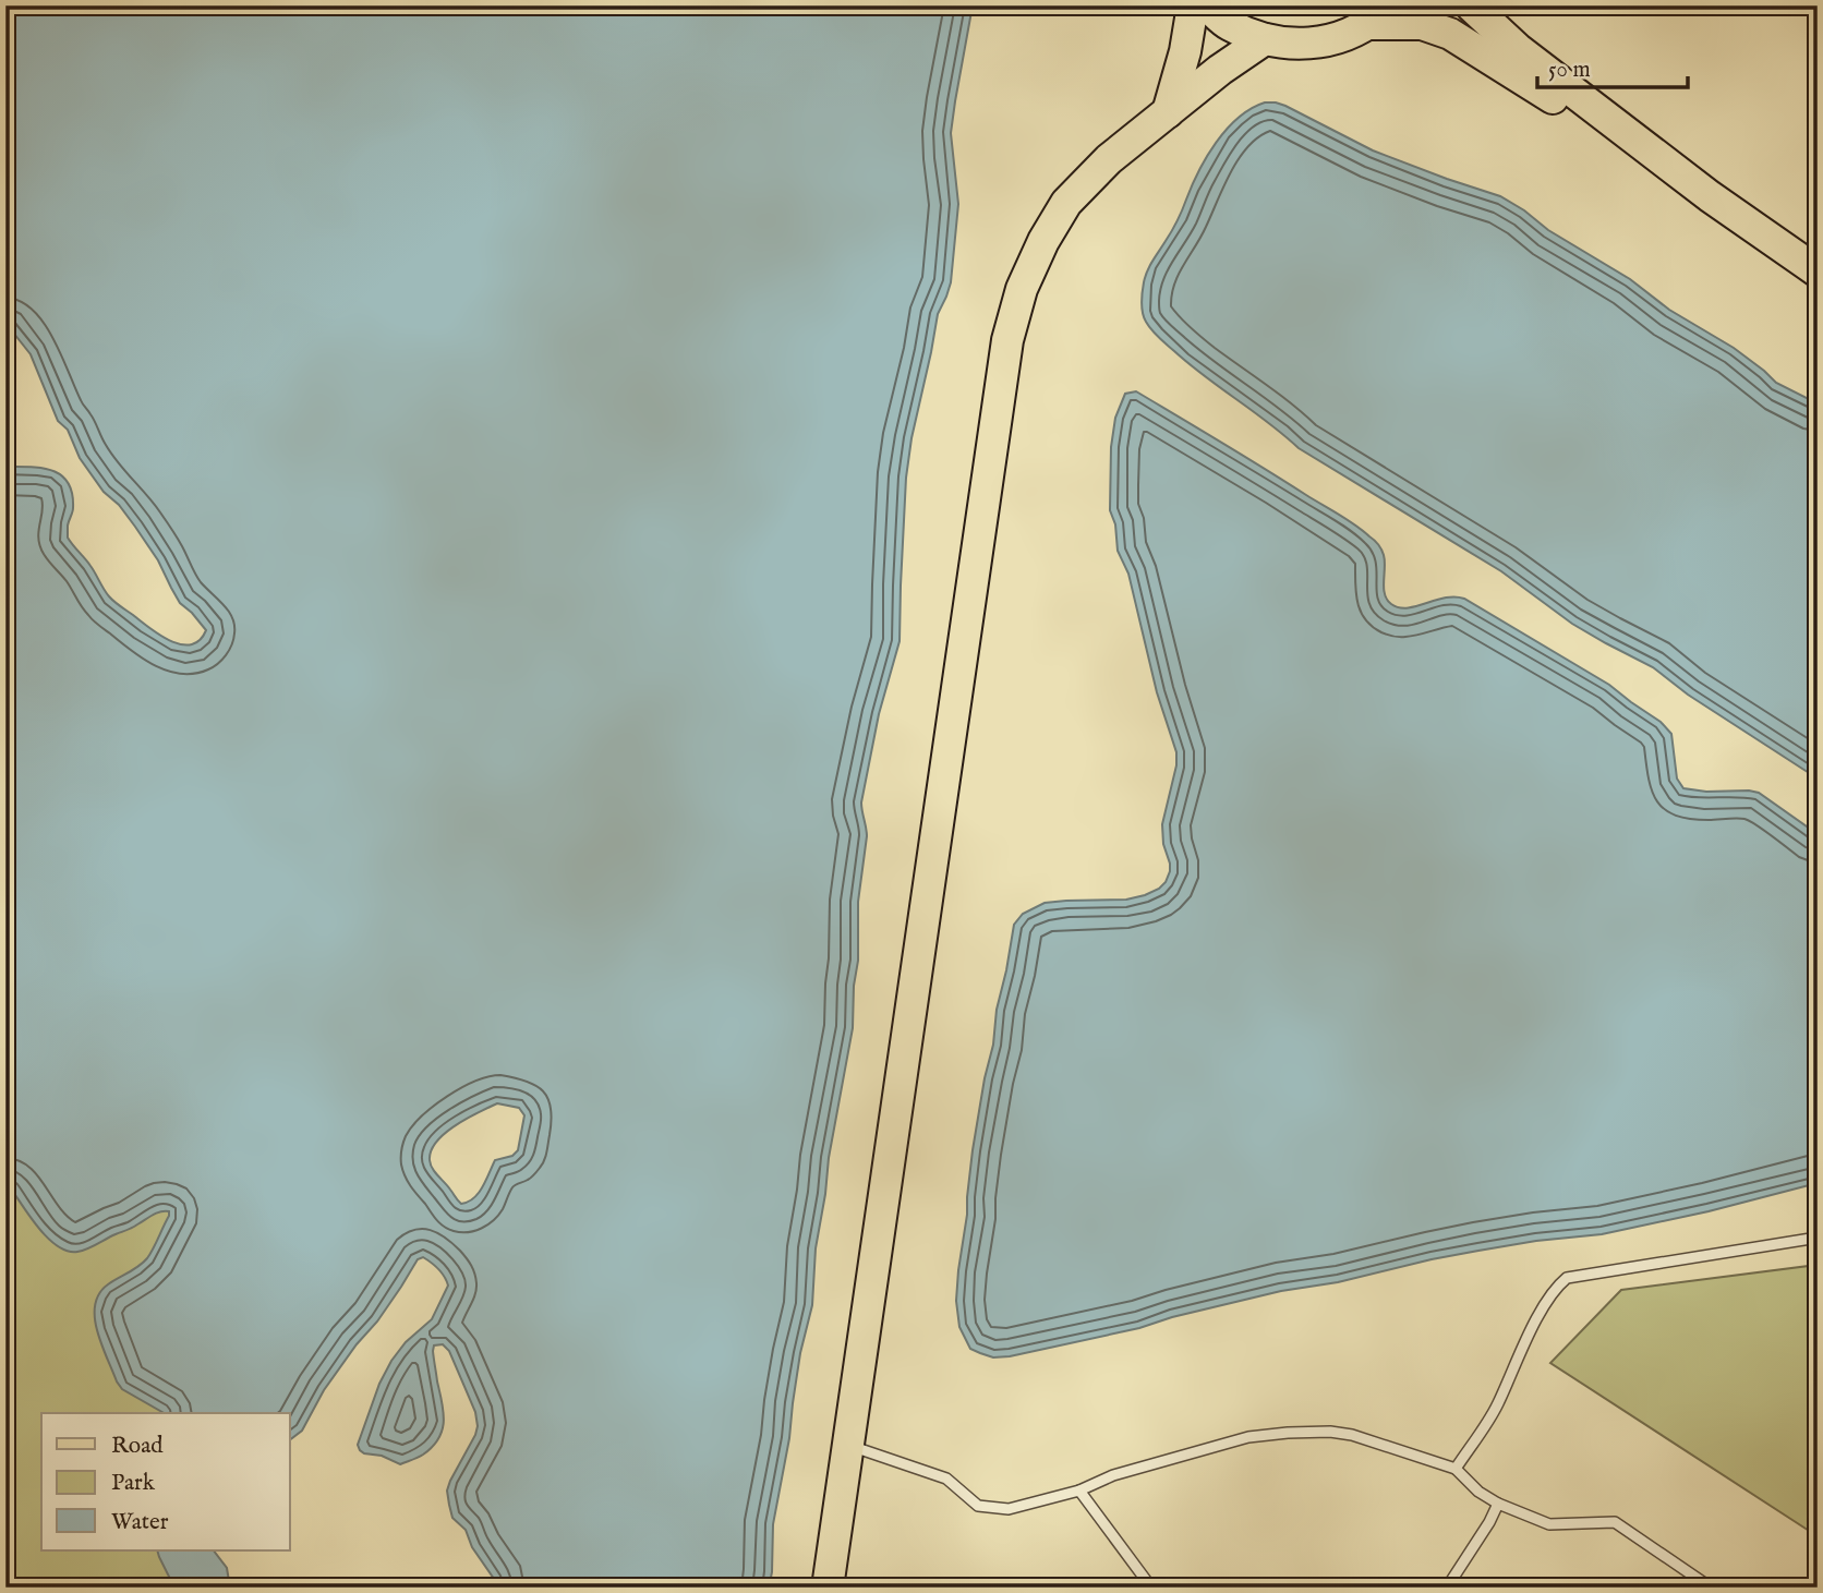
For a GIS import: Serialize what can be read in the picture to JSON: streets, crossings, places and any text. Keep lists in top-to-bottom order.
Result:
{
  "legend": ["Road", "Park", "Water"],
  "scale_bar": "50 m"
}
